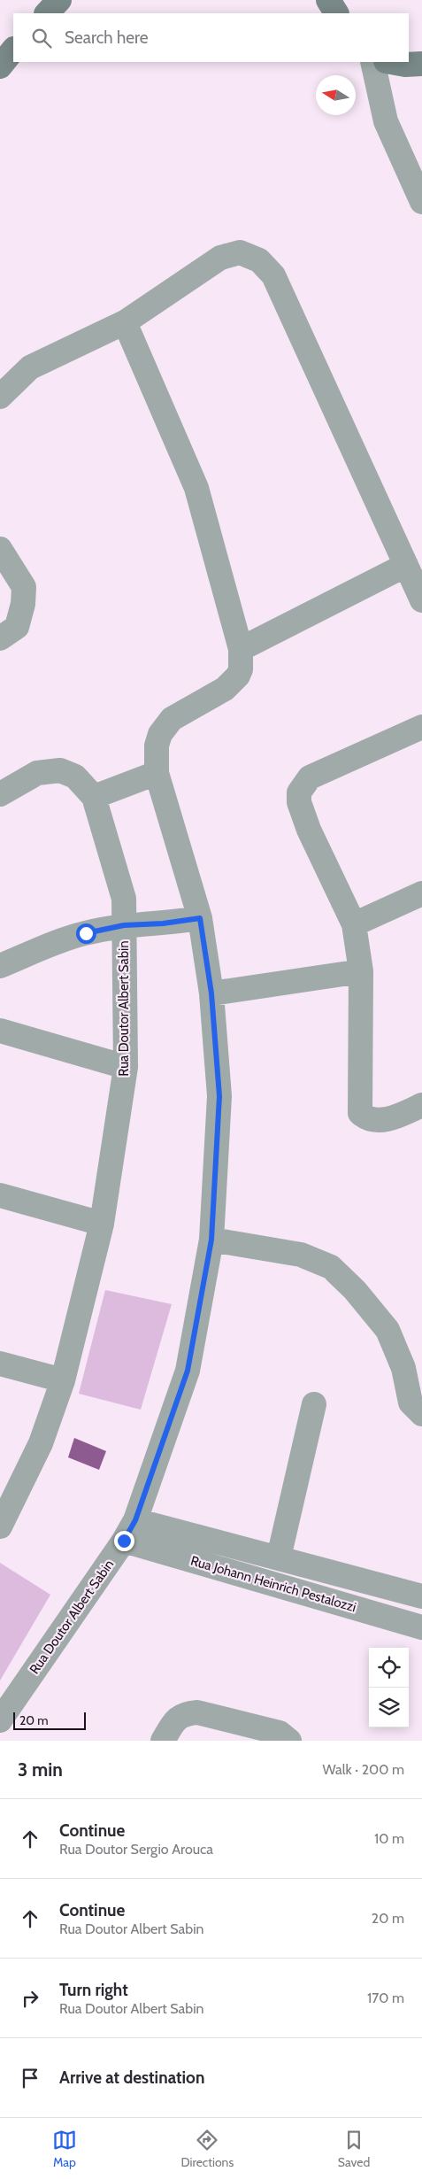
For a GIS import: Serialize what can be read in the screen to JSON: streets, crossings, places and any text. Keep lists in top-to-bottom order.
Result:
{
  "streets": {
    "street": ["Rua Doutor Albert Sabin", "Rua Johann Heinrich Pestalozzi"]
  },
  "crossings": [
    ["Rua Doutor Albert Sabin", "Rua Johann Heinrich Pestalozzi"]
  ],
  "scale_bar": "20 m",
  "north": "left",
  "page": {
    "search": "Search here",
    "scale": "20 m",
    "heading": ["3 min", "Walk · 200 m"],
    "list": [
      ["Continue", "Rua Doutor Sergio Arouca", "10 m"],
      ["Continue", "Rua Doutor Albert Sabin", "20 m"],
      ["Turn right", "Rua Doutor Albert Sabin", "170 m"],
      "Arrive at destination"
    ],
    "nav": ["Map", "Directions", "Saved"]
  }
}
